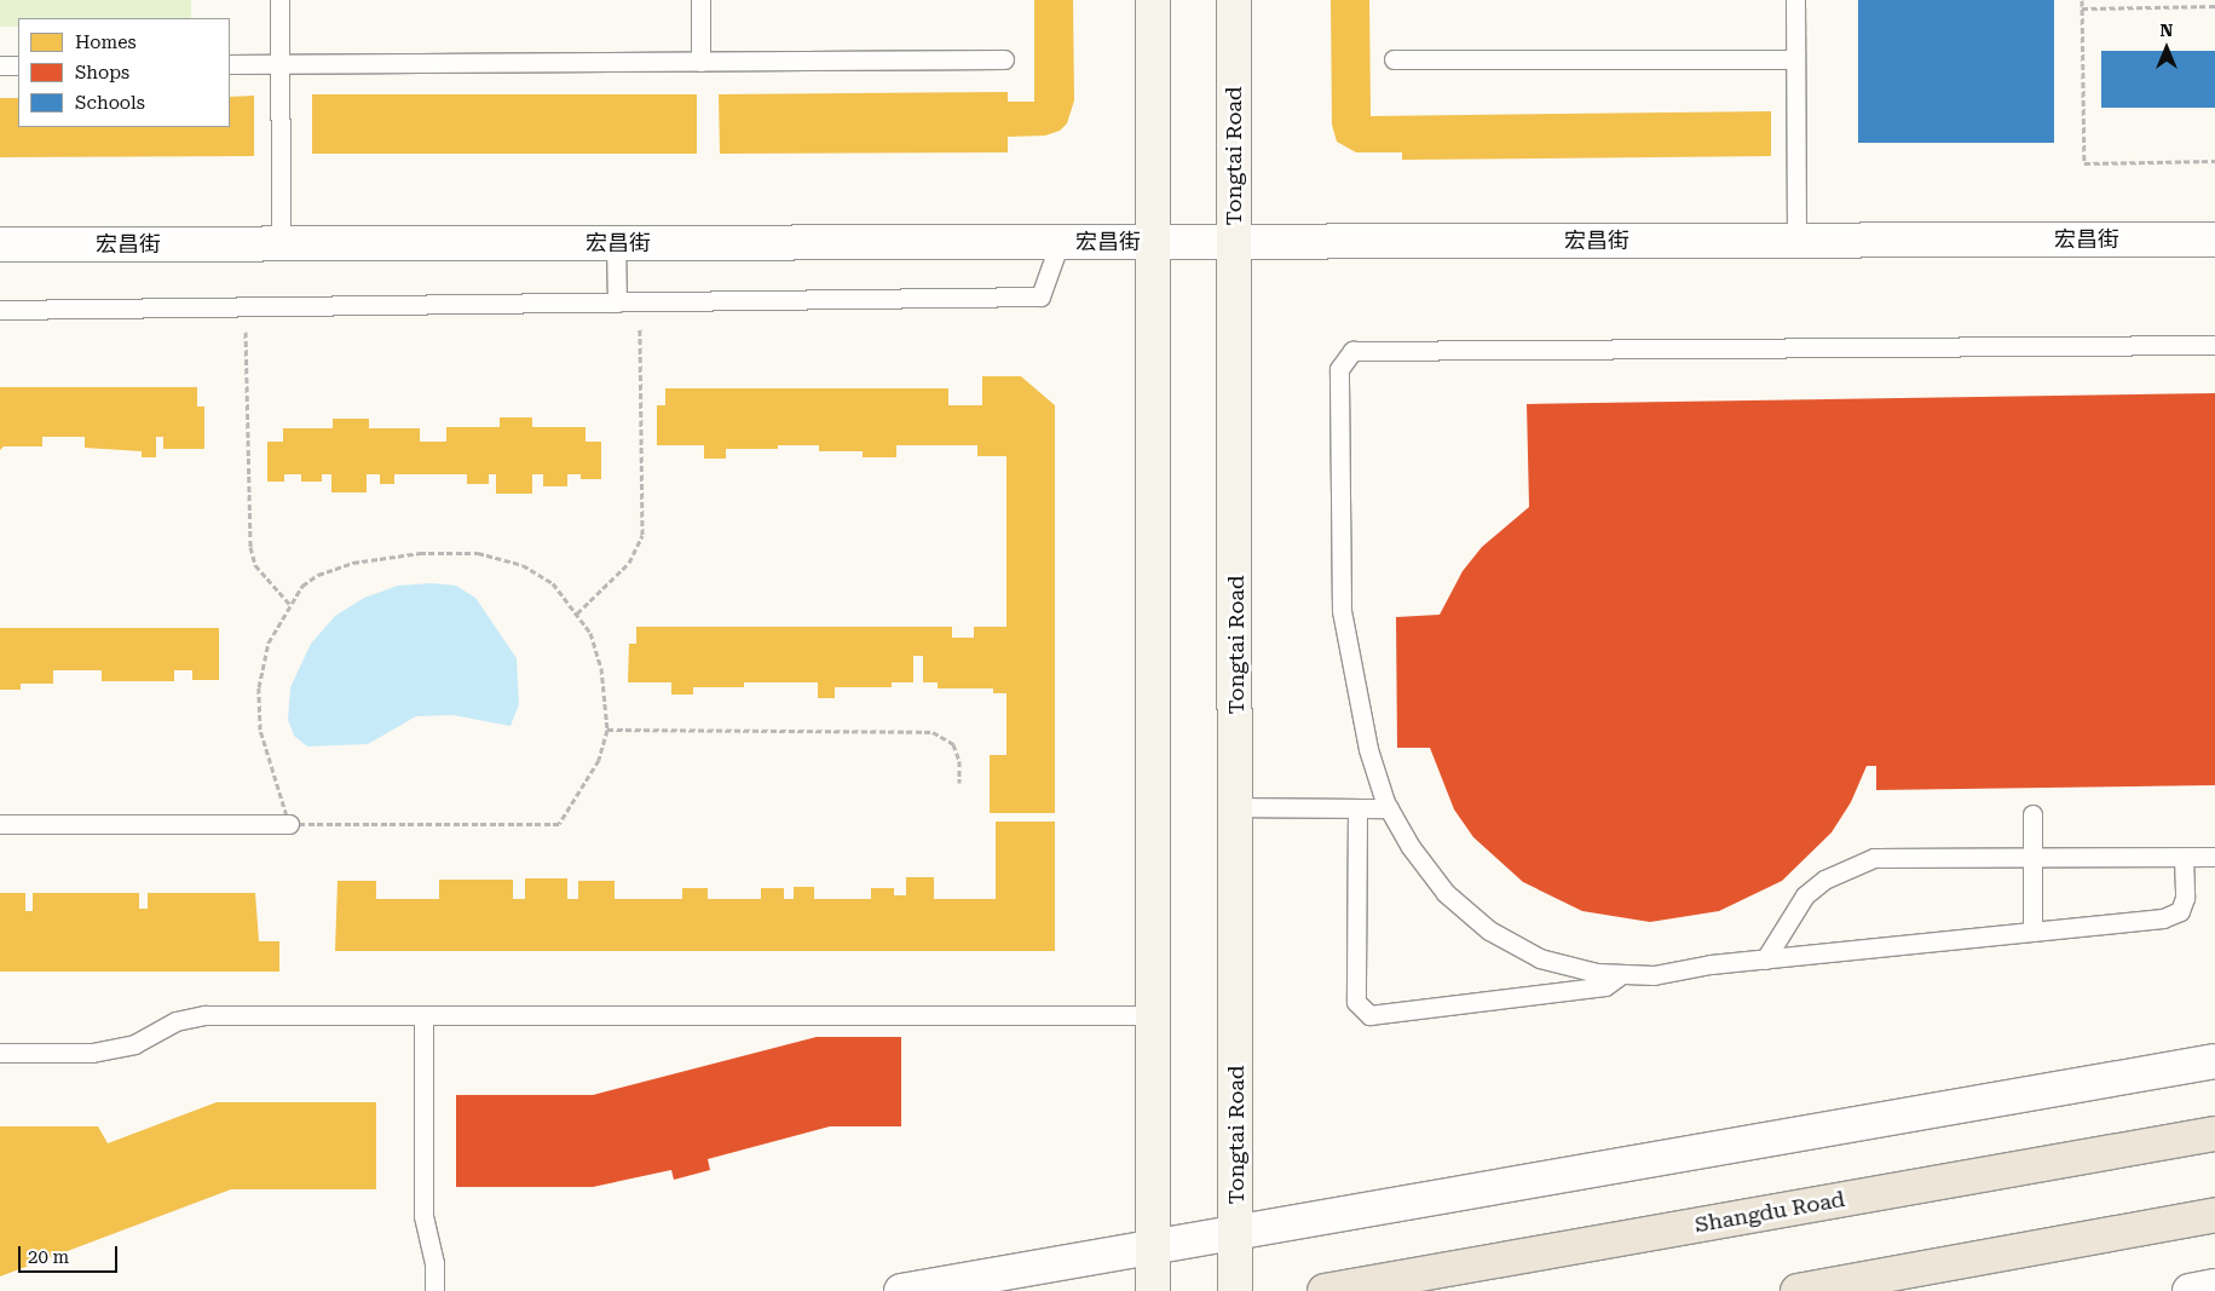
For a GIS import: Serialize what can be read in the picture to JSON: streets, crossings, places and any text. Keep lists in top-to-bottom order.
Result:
{
  "streets": {
    "main road": ["Shangdu Road"],
    "street": ["Tongtai Road", "宏昌街"]
  },
  "crossings": [
    ["Tongtai Road", "宏昌街"]
  ],
  "legend": ["Homes", "Shops", "Schools"],
  "scale_bar": "20 m",
  "north": "top"
}
